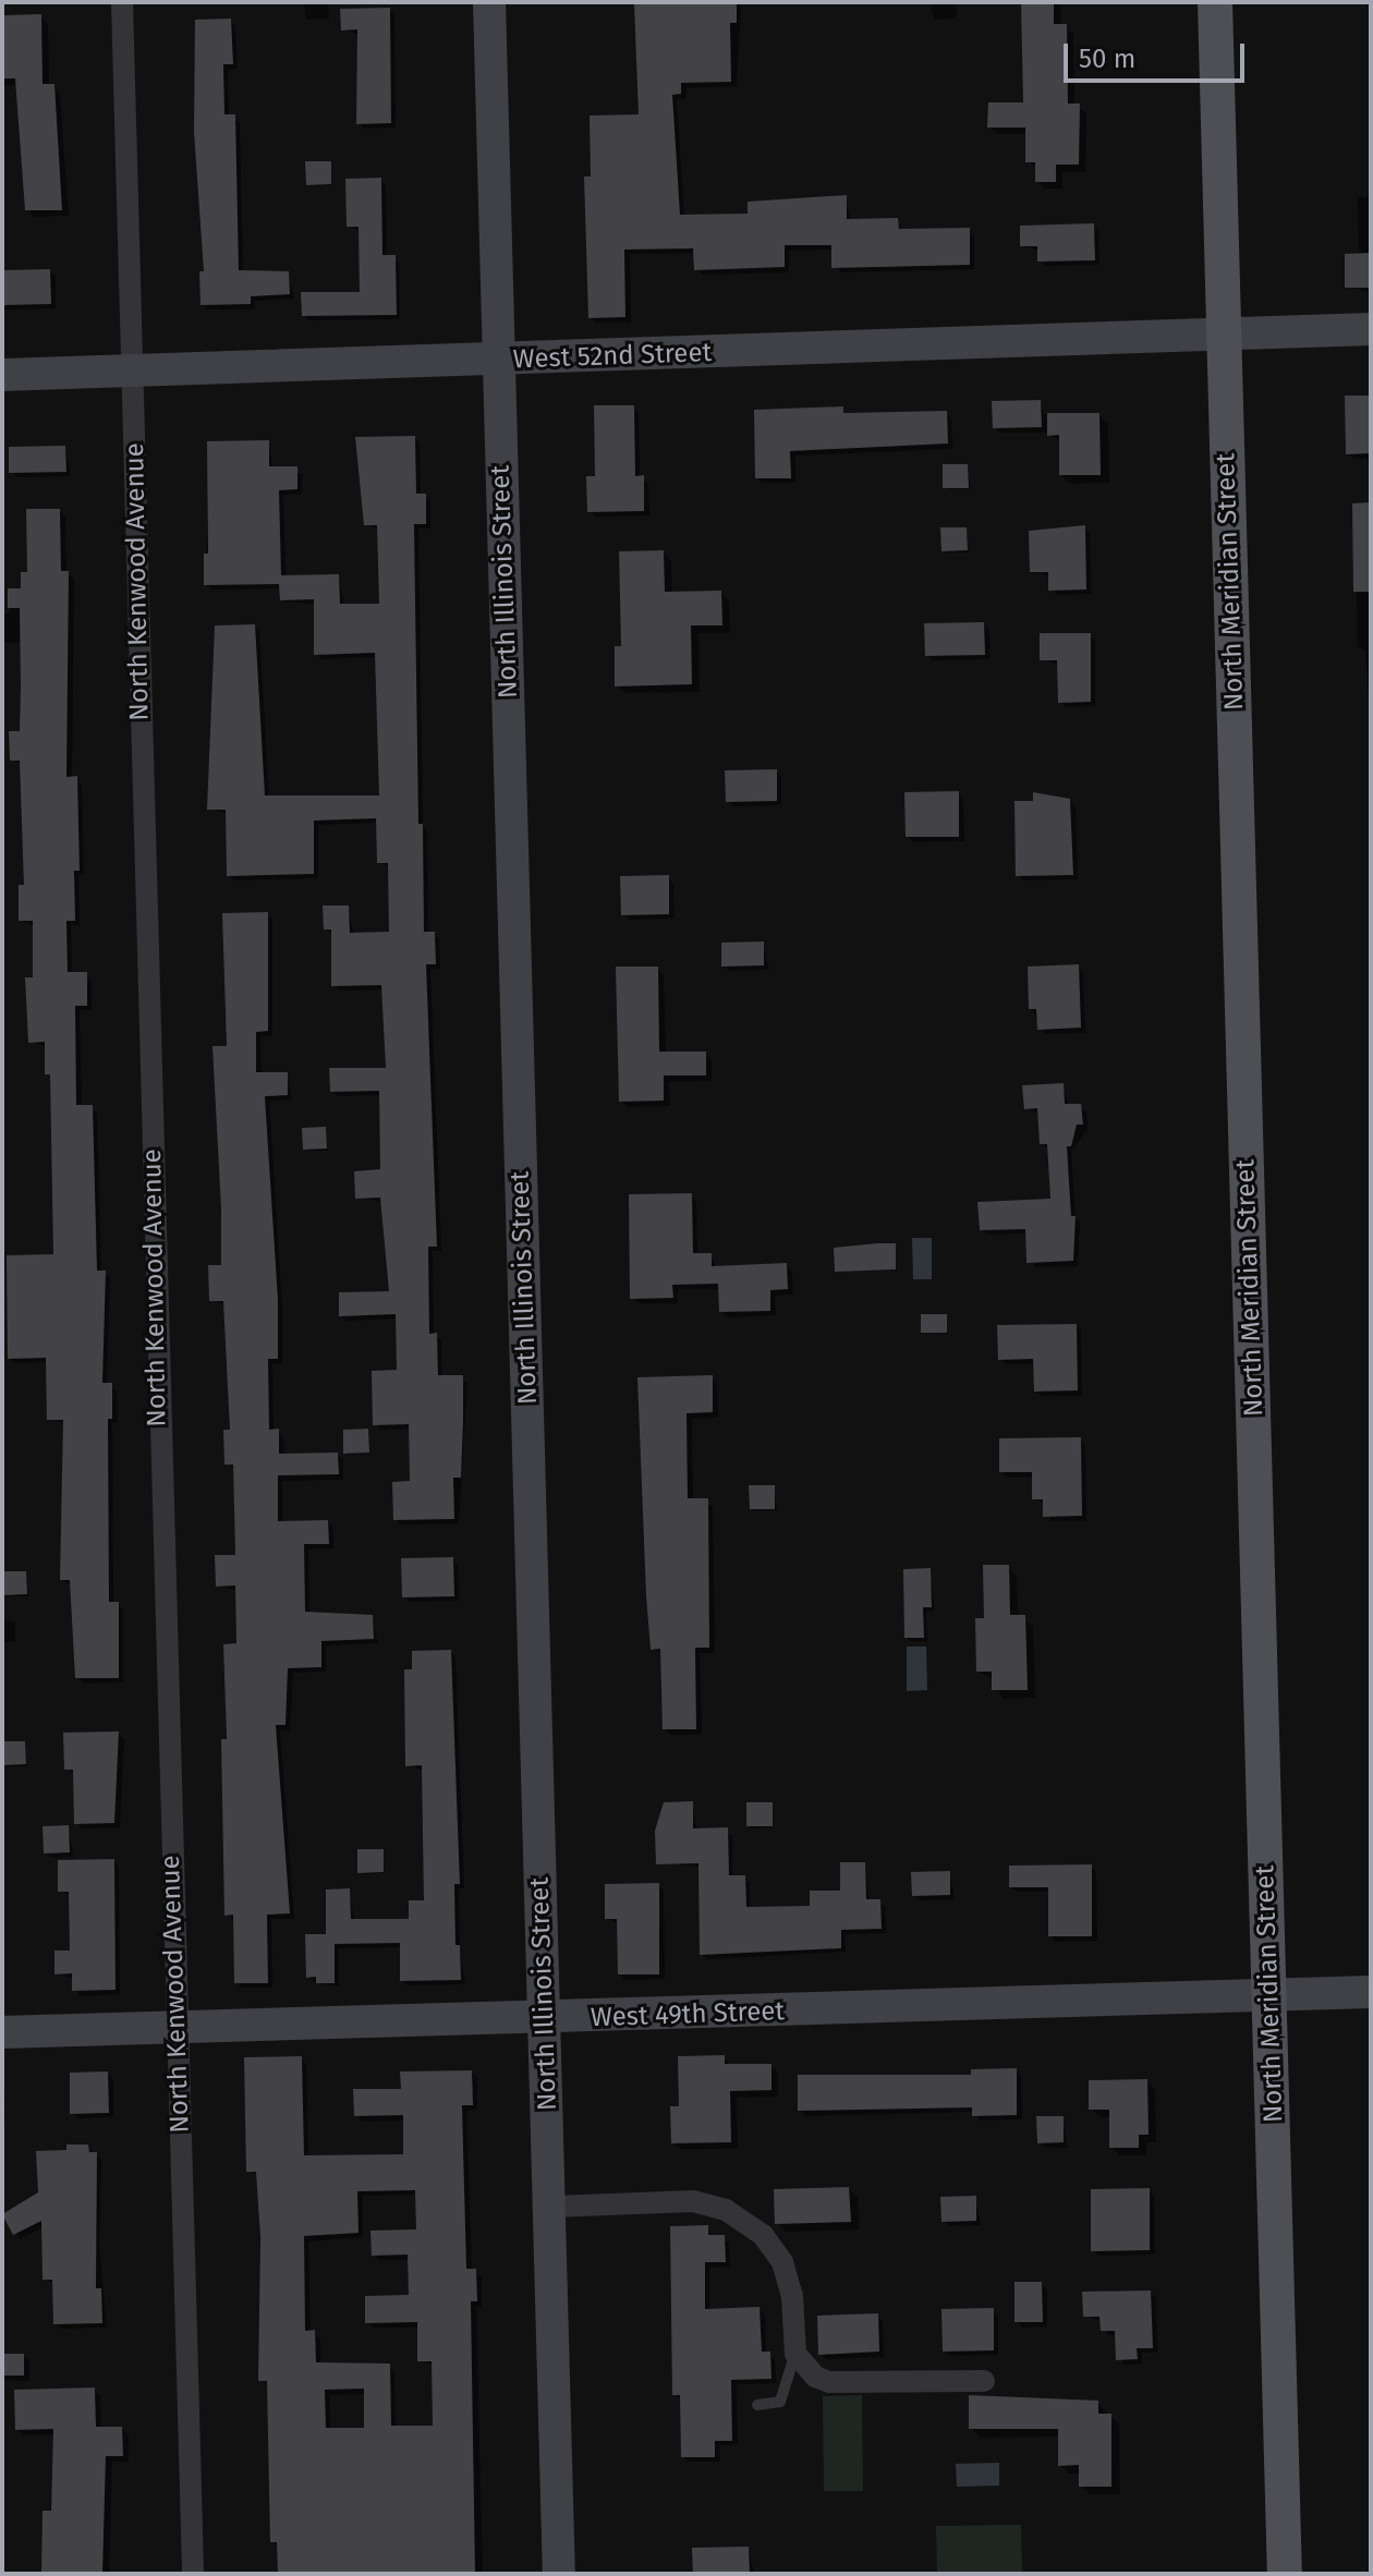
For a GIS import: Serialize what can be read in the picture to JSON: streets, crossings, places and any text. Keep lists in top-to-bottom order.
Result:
{
  "streets": {
    "main road": ["North Meridian Street"],
    "street": [
      "West 52nd Street",
      "North Kenwood Avenue",
      "North Illinois Street",
      "West 49th Street"
    ]
  },
  "crossings": [
    ["West 52nd Street", "North Kenwood Avenue"],
    ["West 52nd Street", "North Illinois Street"],
    ["West 52nd Street", "North Meridian Street"],
    ["North Kenwood Avenue", "West 49th Street"],
    ["North Illinois Street", "West 49th Street"],
    ["North Meridian Street", "West 49th Street"]
  ],
  "scale_bar": "50 m"
}
